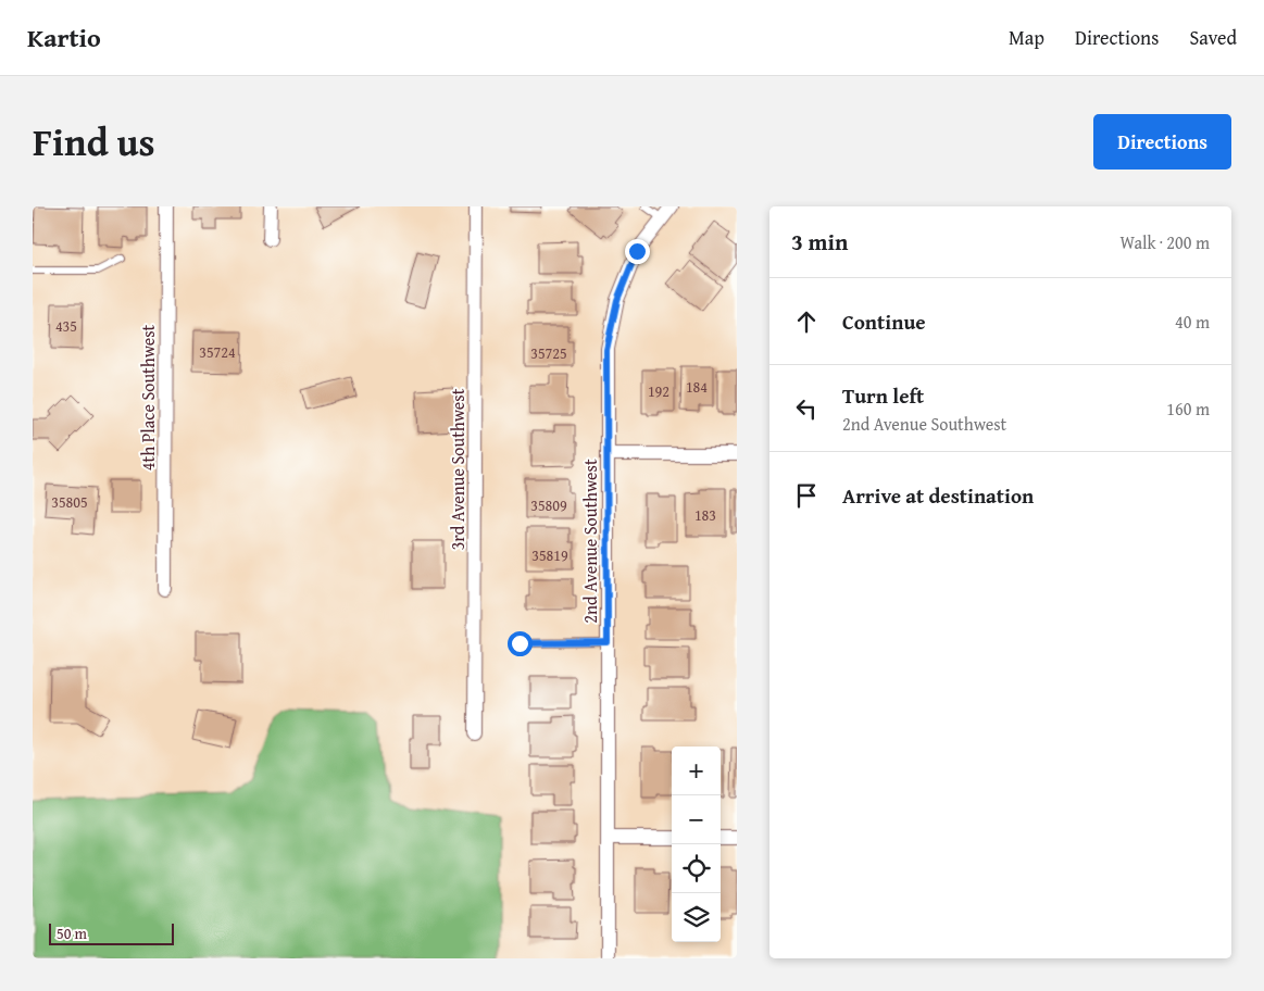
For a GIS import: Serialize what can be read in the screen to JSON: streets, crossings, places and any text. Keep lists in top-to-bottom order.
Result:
{
  "streets": {
    "street": ["4th Place Southwest", "3rd Avenue Southwest", "2nd Avenue Southwest"]
  },
  "house_numbers": [
    "435",
    "35724",
    "35725",
    "184",
    "192",
    "35805",
    "35809",
    "183",
    "35819"
  ],
  "scale_bar": "50 m",
  "page": {
    "header": "Kartio",
    "nav": ["Map", "Directions", "Saved"],
    "title": "Find us",
    "buttons": "Directions",
    "heading": ["3 min", "Walk · 200 m"],
    "list": [
      ["Continue", "40 m"],
      ["Turn left", "2nd Avenue Southwest", "160 m"],
      "Arrive at destination"
    ],
    "map_buttons": ["+", "−"],
    "scale": "50 m"
  }
}
